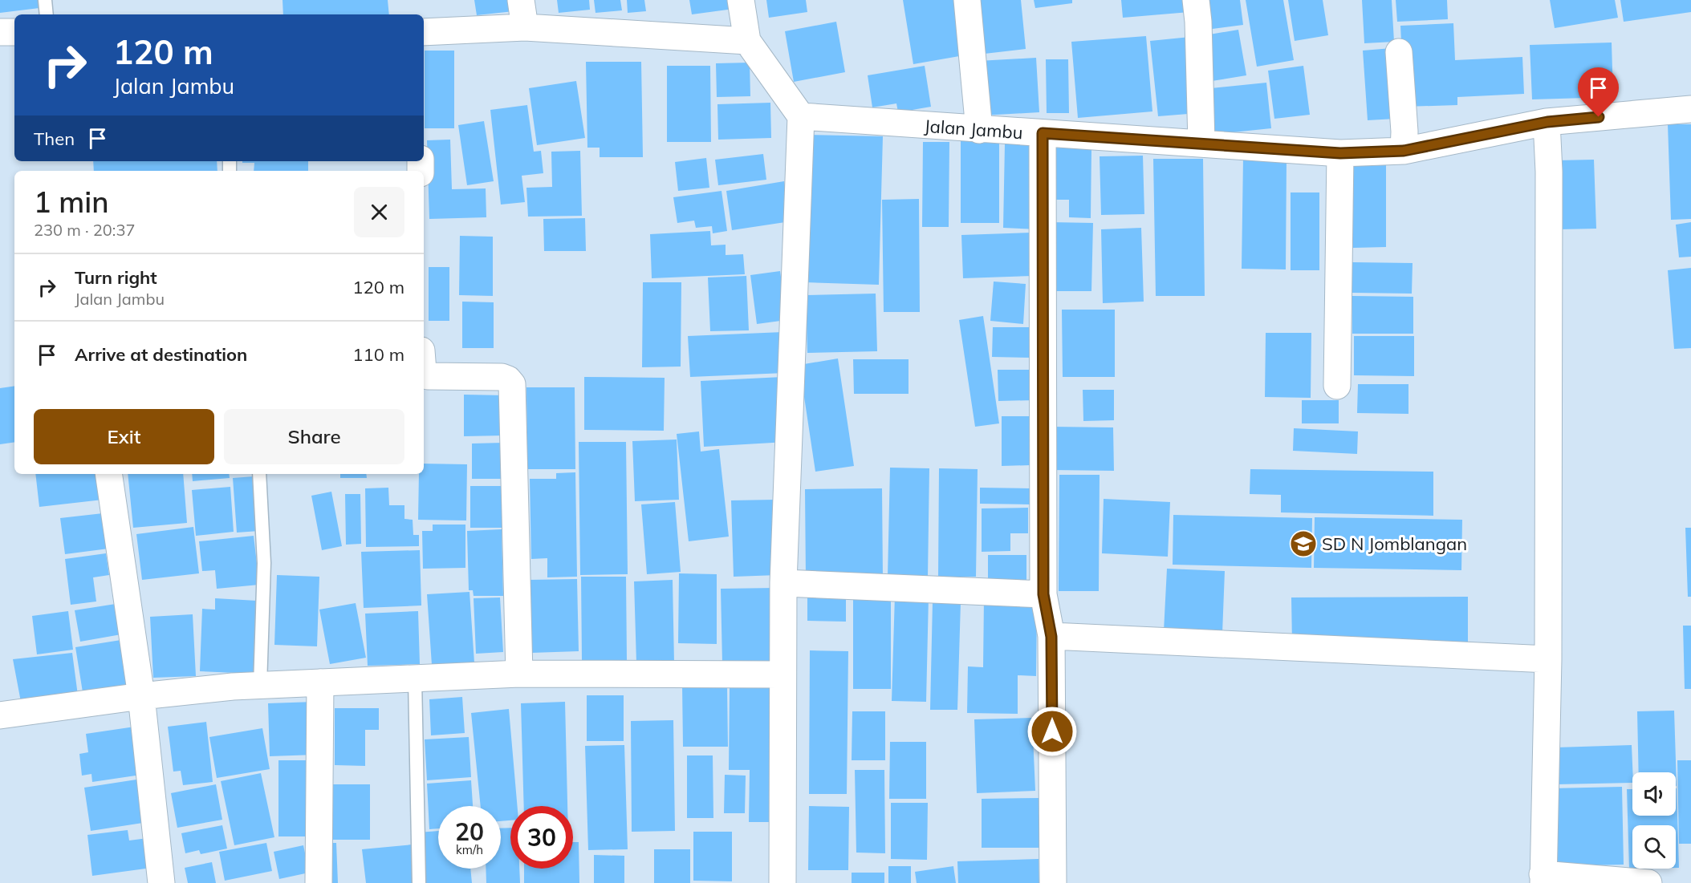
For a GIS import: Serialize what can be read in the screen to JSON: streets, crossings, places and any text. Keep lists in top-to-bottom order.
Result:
{
  "streets": {
    "street": ["Jalan Jambu"]
  },
  "places": {
    "school or university": ["SD N Jomblangan"]
  },
  "page": {
    "turn": ["120 m", "Jalan Jambu"],
    "then": "Then",
    "heading": ["1 min", "230 m · 20:37"],
    "list": [
      {
        "name": "Turn right",
        "note": "Jalan Jambu",
        "value": "120 m"
      },
      {
        "name": "Arrive at destination",
        "value": "110 m"
      }
    ],
    "buttons": ["Exit", "Share"],
    "speed": "20 km/h",
    "limit": "30"
  }
}
